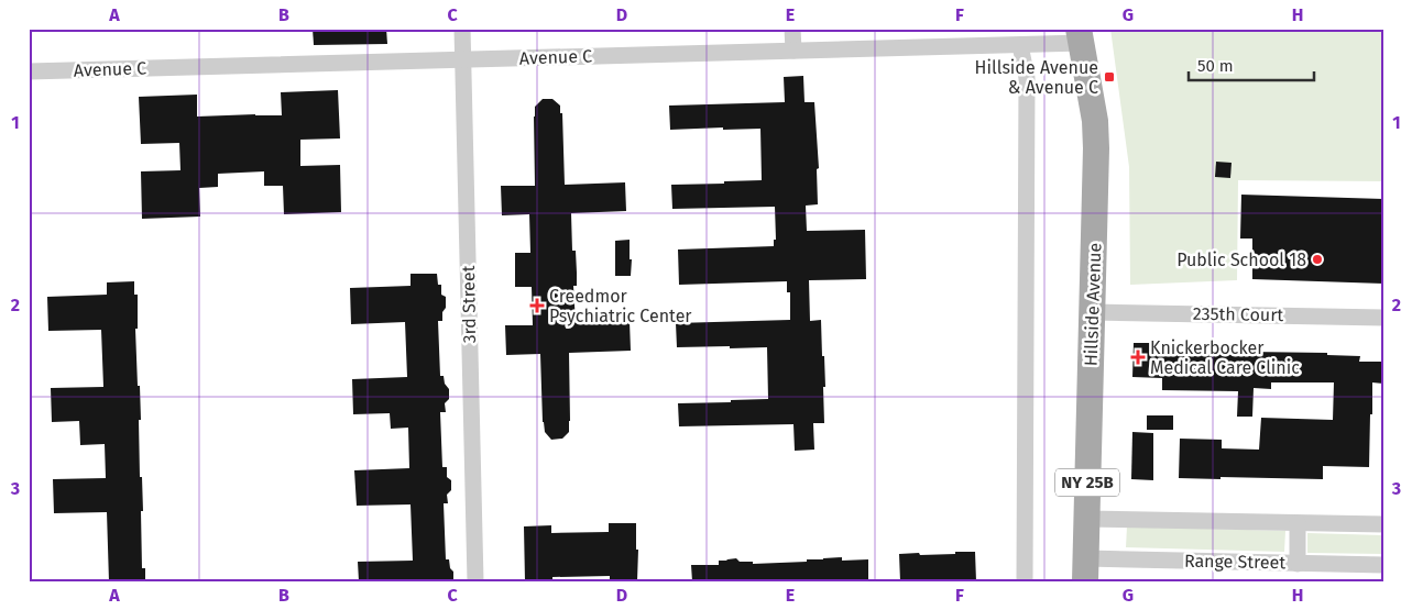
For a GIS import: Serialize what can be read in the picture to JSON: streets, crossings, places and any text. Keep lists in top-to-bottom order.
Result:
{
  "streets": {
    "main road": ["Hillside Avenue", "NY 25B"],
    "street": [
      "Avenue C",
      "3rd Street",
      "235th Court",
      "Range Street"
    ]
  },
  "crossings": [
    ["Avenue C", "3rd Street"],
    ["Avenue C", "Hillside Avenue"],
    ["Hillside Avenue", "235th Court"],
    ["Hillside Avenue", "Range Street"]
  ],
  "places": {
    "transit": ["Hillside Avenue & Avenue C"],
    "other": ["Public School 18"],
    "health": ["Creedmor Psychiatric Center", "Knickerbocker Medical Care Clinic"]
  },
  "scale_bar": "50 m",
  "grid": {
    "columns": [
      "A",
      "B",
      "C",
      "D",
      "E",
      "F",
      "G",
      "H"
    ],
    "rows": ["1", "2", "3"]
  }
}
